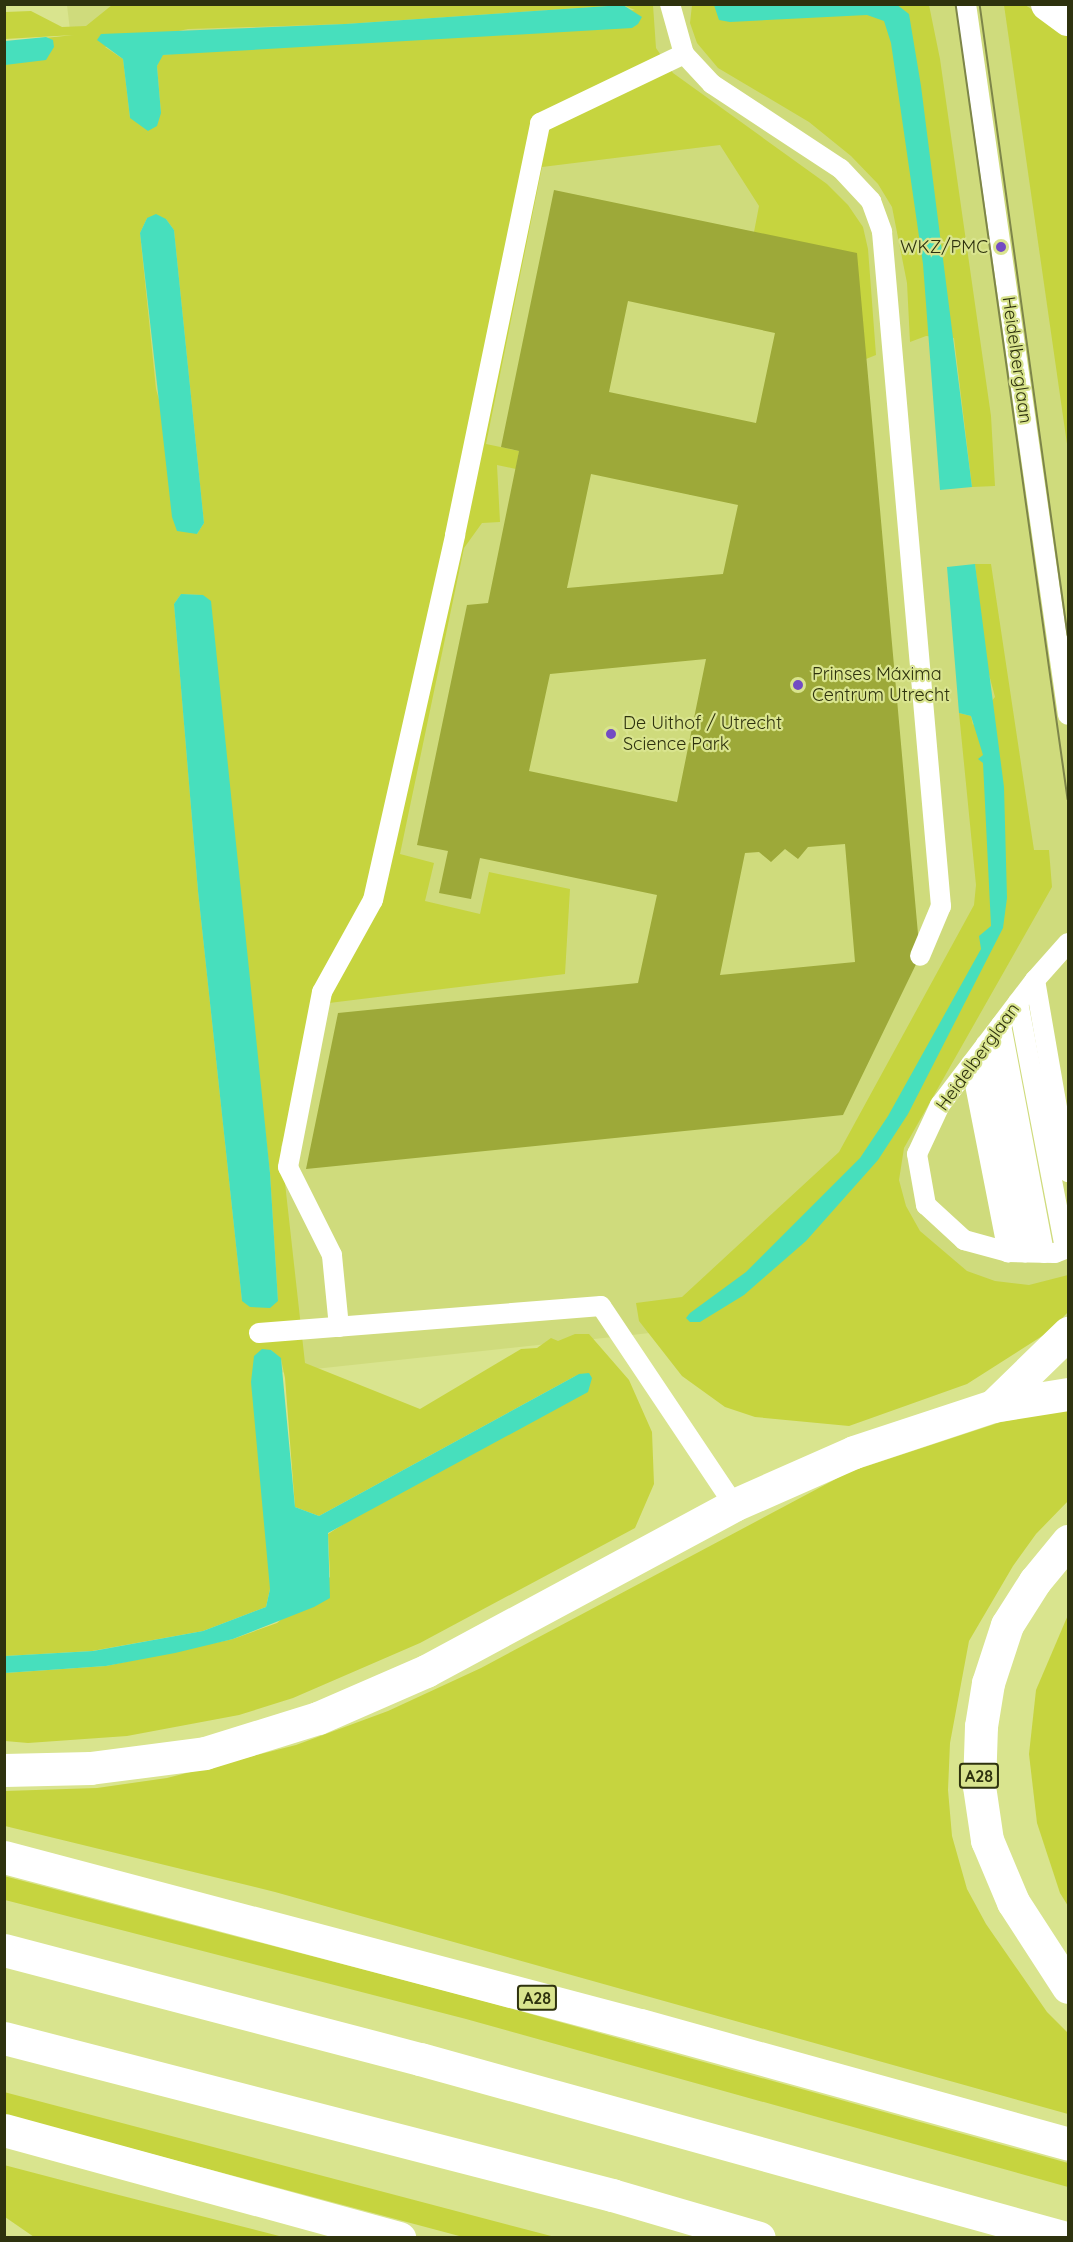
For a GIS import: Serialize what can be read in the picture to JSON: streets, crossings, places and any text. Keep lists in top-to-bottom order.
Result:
{
  "streets": {
    "main road": ["A28"],
    "lane": ["Heidelberglaan"]
  },
  "places": ["WKZ/PMC", "Prinses Máxima Centrum Utrecht", "De Uithof / Utrecht Science Park"]
}
